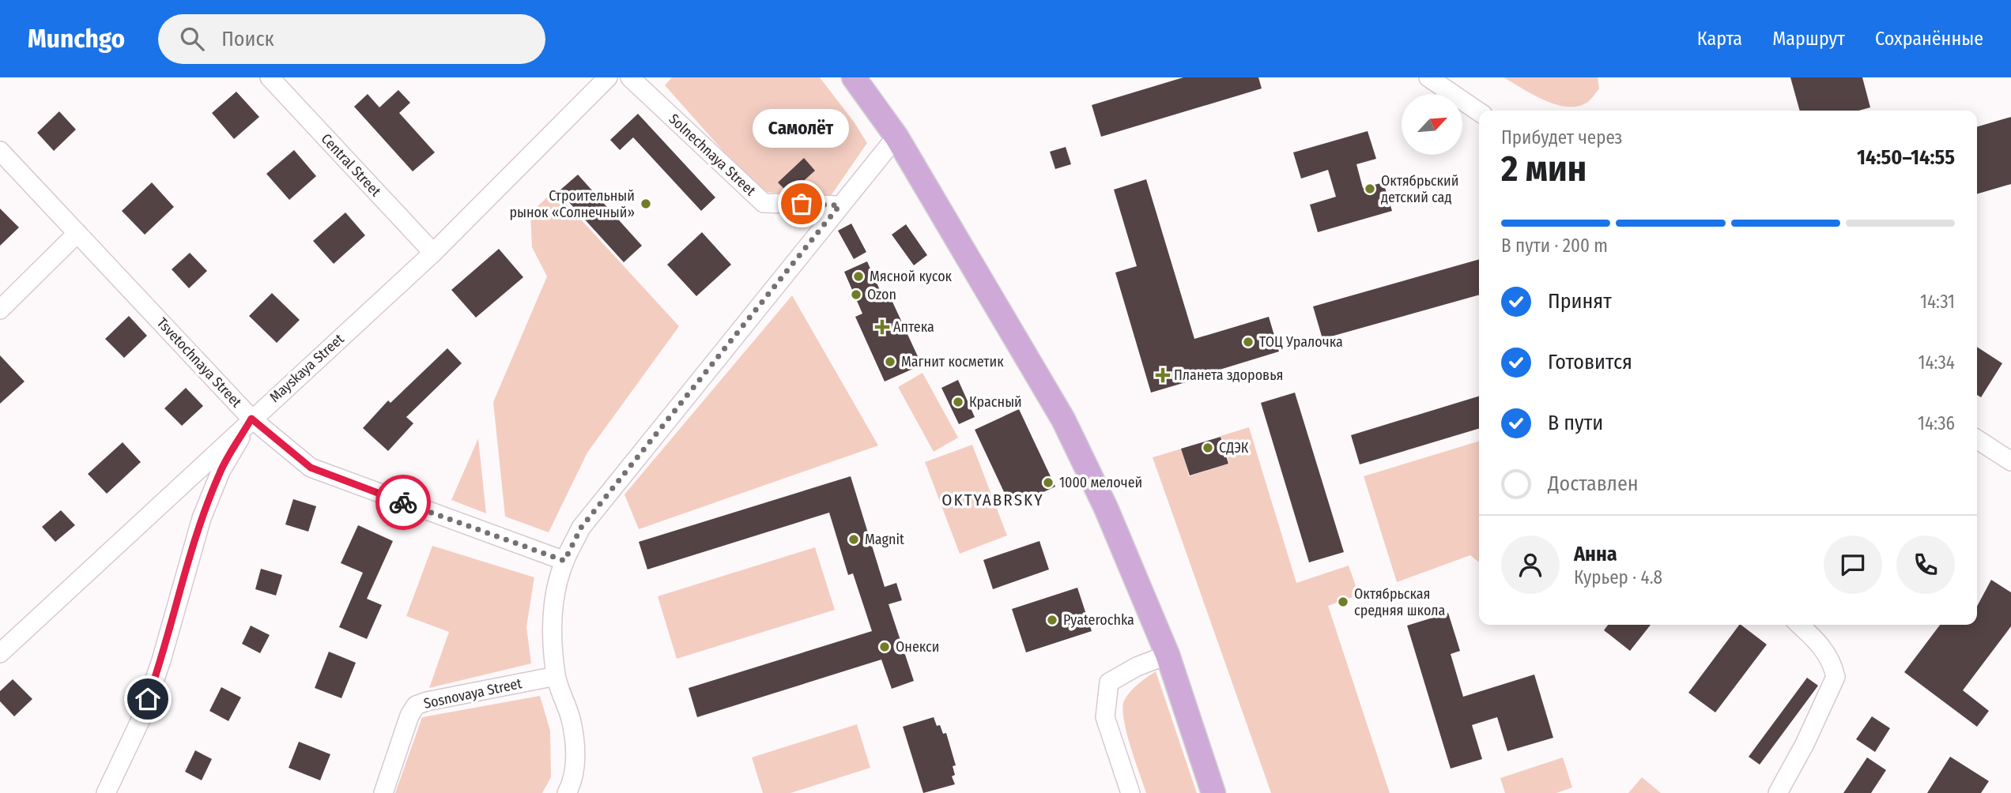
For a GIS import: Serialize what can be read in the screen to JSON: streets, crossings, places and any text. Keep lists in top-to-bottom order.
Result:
{
  "streets": {
    "street": [
      "Solnechnaya Street",
      "Central Street",
      "Tsvetochnaya Street",
      "Mayskaya Street",
      "Sosnovaya Street"
    ]
  },
  "crossings": [
    ["Central Street", "Mayskaya Street"],
    ["Tsvetochnaya Street", "Mayskaya Street"]
  ],
  "districts": ["OKTYABRSKY"],
  "places": {
    "other": [
      "Октябрьский детский сад",
      "Строительный рынок «Солнечный»",
      "Самолёт",
      "Мясной кусок",
      "Ozon",
      "ТОЦ Уралочка",
      "Магнит косметик",
      "Красный",
      "СДЭК",
      "1000 мелочей",
      "Magnit",
      "Октябрьская средняя школа",
      "Pyaterochka",
      "Онекси"
    ],
    "health": ["Аптека", "Планета здоровья"]
  },
  "north": "top right",
  "page": {
    "header": "Munchgo",
    "search": "Поиск",
    "nav": ["Карта", "Маршрут", "Сохранённые"],
    "bubble": "Самолёт",
    "heading": ["2 мин", "Прибудет через", "14:50–14:55"],
    "panel": ["Анна", "Курьер · 4.8"],
    "bar": "В пути · 200 m",
    "list": [
      ["Принят", "14:31"],
      ["Готовится", "14:34"],
      ["В пути", "14:36"],
      "Доставлен"
    ]
  }
}
